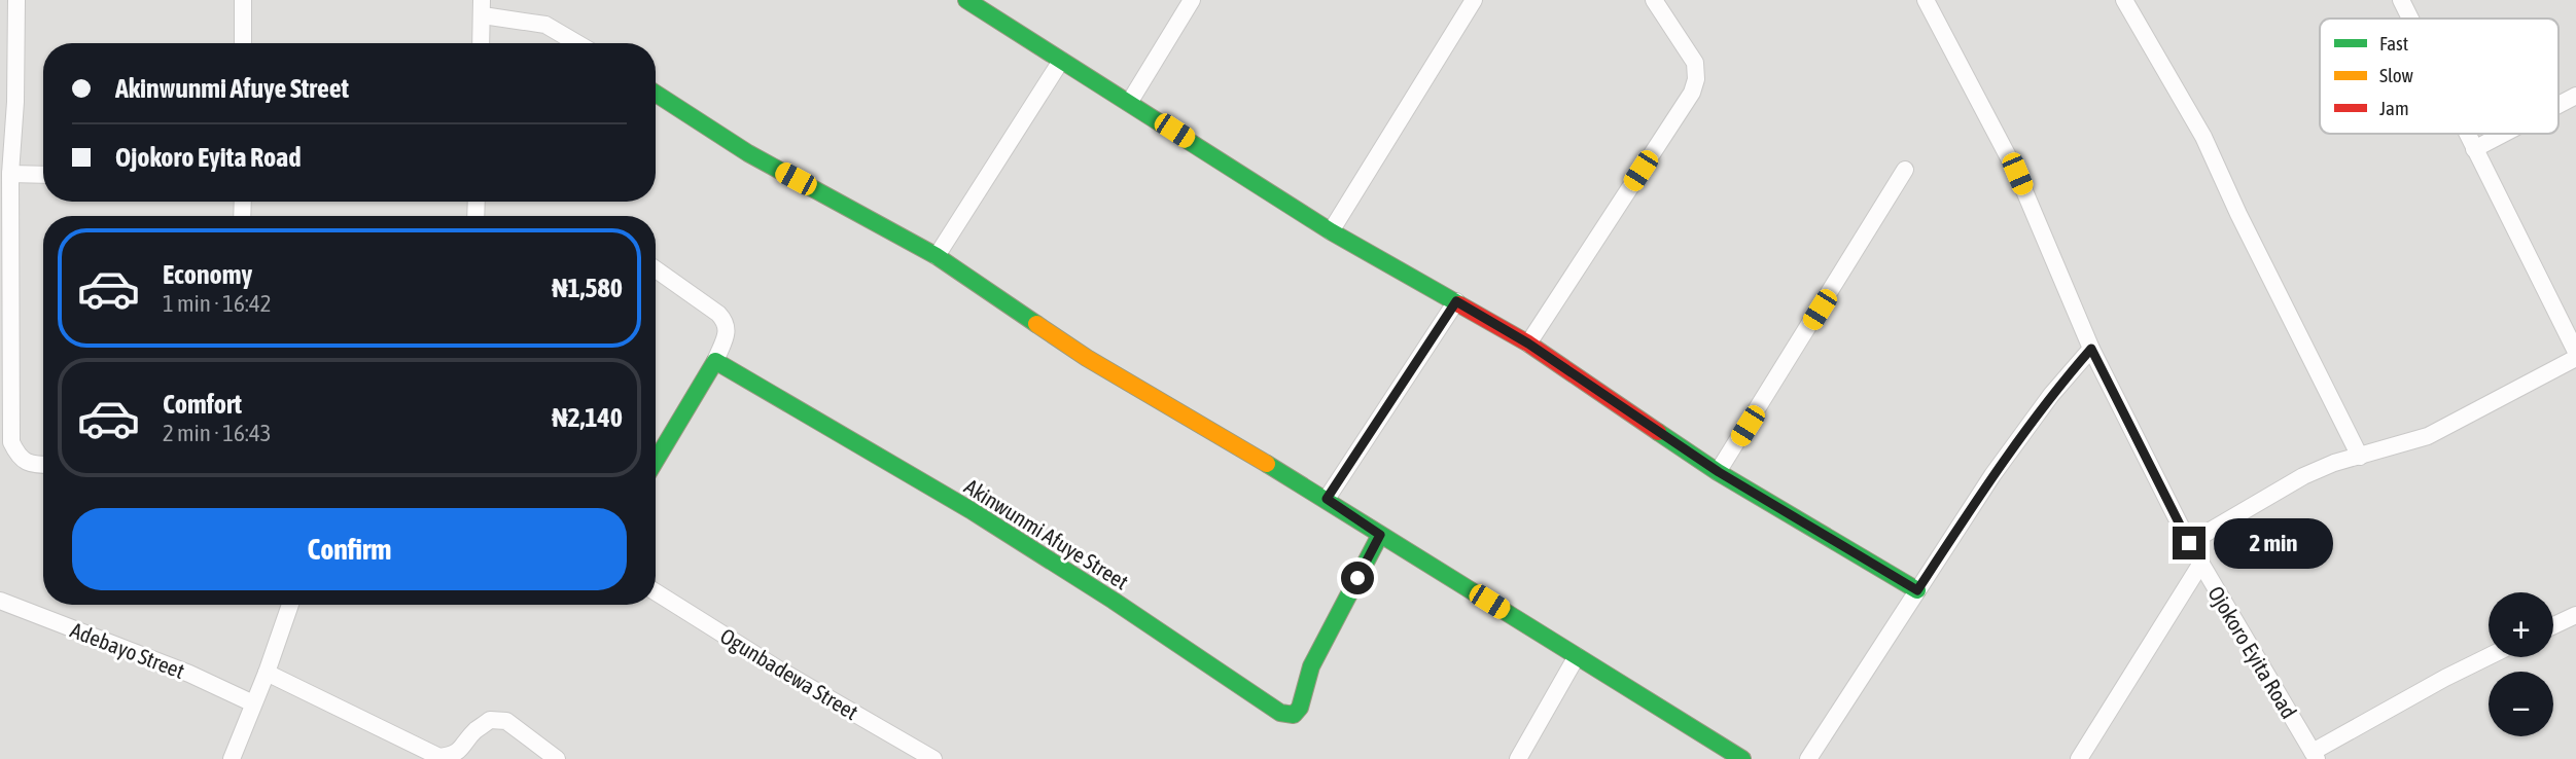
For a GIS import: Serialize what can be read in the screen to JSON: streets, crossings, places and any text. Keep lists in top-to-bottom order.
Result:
{
  "streets": {
    "street": [
      "Akinwunmi Afuye Street",
      "Adebayo Street",
      "Ojokoro Eyita Road",
      "Ogunbadewa Street"
    ]
  },
  "legend": ["Fast", "Slow", "Jam"],
  "page": {
    "banner": ["Akinwunmi Afuye Street", "Ojokoro Eyita Road"],
    "list": [
      {
        "name": "Economy",
        "note": "1 min · 16:42",
        "value": "₦1,580"
      },
      {
        "name": "Comfort",
        "note": "2 min · 16:43",
        "value": "₦2,140"
      }
    ],
    "buttons": "Confirm",
    "bubble": "2 min",
    "map_buttons": ["+", "−"]
  }
}
